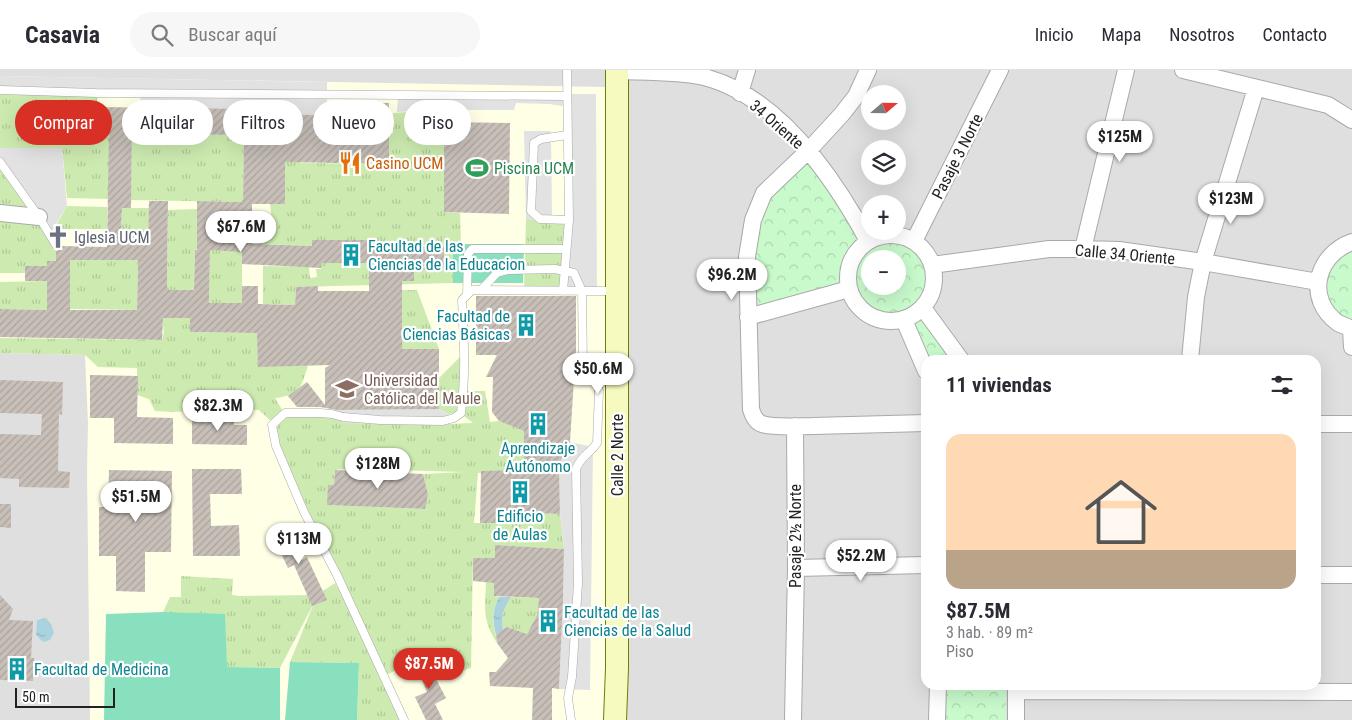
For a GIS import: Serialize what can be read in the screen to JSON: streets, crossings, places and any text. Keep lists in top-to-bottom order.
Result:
{
  "streets": {
    "main road": ["Calle 2 Norte"],
    "street": [
      "34 Oriente",
      "Pasaje 3 Norte",
      "Calle 34 Oriente",
      "Pasaje 2½ Norte"
    ]
  },
  "crossings": [
    ["34 Oriente", "Pasaje 3 Norte"],
    ["34 Oriente", "Calle 34 Oriente"],
    ["34 Oriente", "Calle 2 Norte"],
    ["Pasaje 3 Norte", "Calle 34 Oriente"]
  ],
  "places": {
    "restaurant": ["Casino UCM"],
    "sports": ["Piscina UCM"],
    "church": ["Iglesia UCM"],
    "building": [
      "Facultad de las Ciencias de la Educacion",
      "Facultad de Ciencias Básicas",
      "Aprendizaje Autónomo",
      "Edificio de Aulas",
      "Facultad de las Ciencias de la Salud",
      "Facultad de Medicina"
    ],
    "school or university": ["Universidad Católica del Maule"]
  },
  "scale_bar": "50 m",
  "north": "right",
  "page": {
    "header": "Casavia",
    "search": "Buscar aquí",
    "nav": [
      "Inicio",
      "Mapa",
      "Nosotros",
      "Contacto"
    ],
    "map_buttons": ["+", "−"],
    "chip": [
      "Comprar",
      "Alquilar",
      "Filtros",
      "Nuevo",
      "Piso"
    ],
    "price": [
      "$125M",
      "$123M",
      "$67.6M",
      "$96.2M",
      "$50.6M",
      "$82.3M",
      "$128M",
      "$51.5M",
      "$113M",
      "$52.2M",
      "$87.5M"
    ],
    "heading": "11 viviendas",
    "list": [
      {
        "name": "$87.5M",
        "note": "3 hab. · 89 m² · Piso"
      }
    ],
    "scale": "50 m"
  }
}
